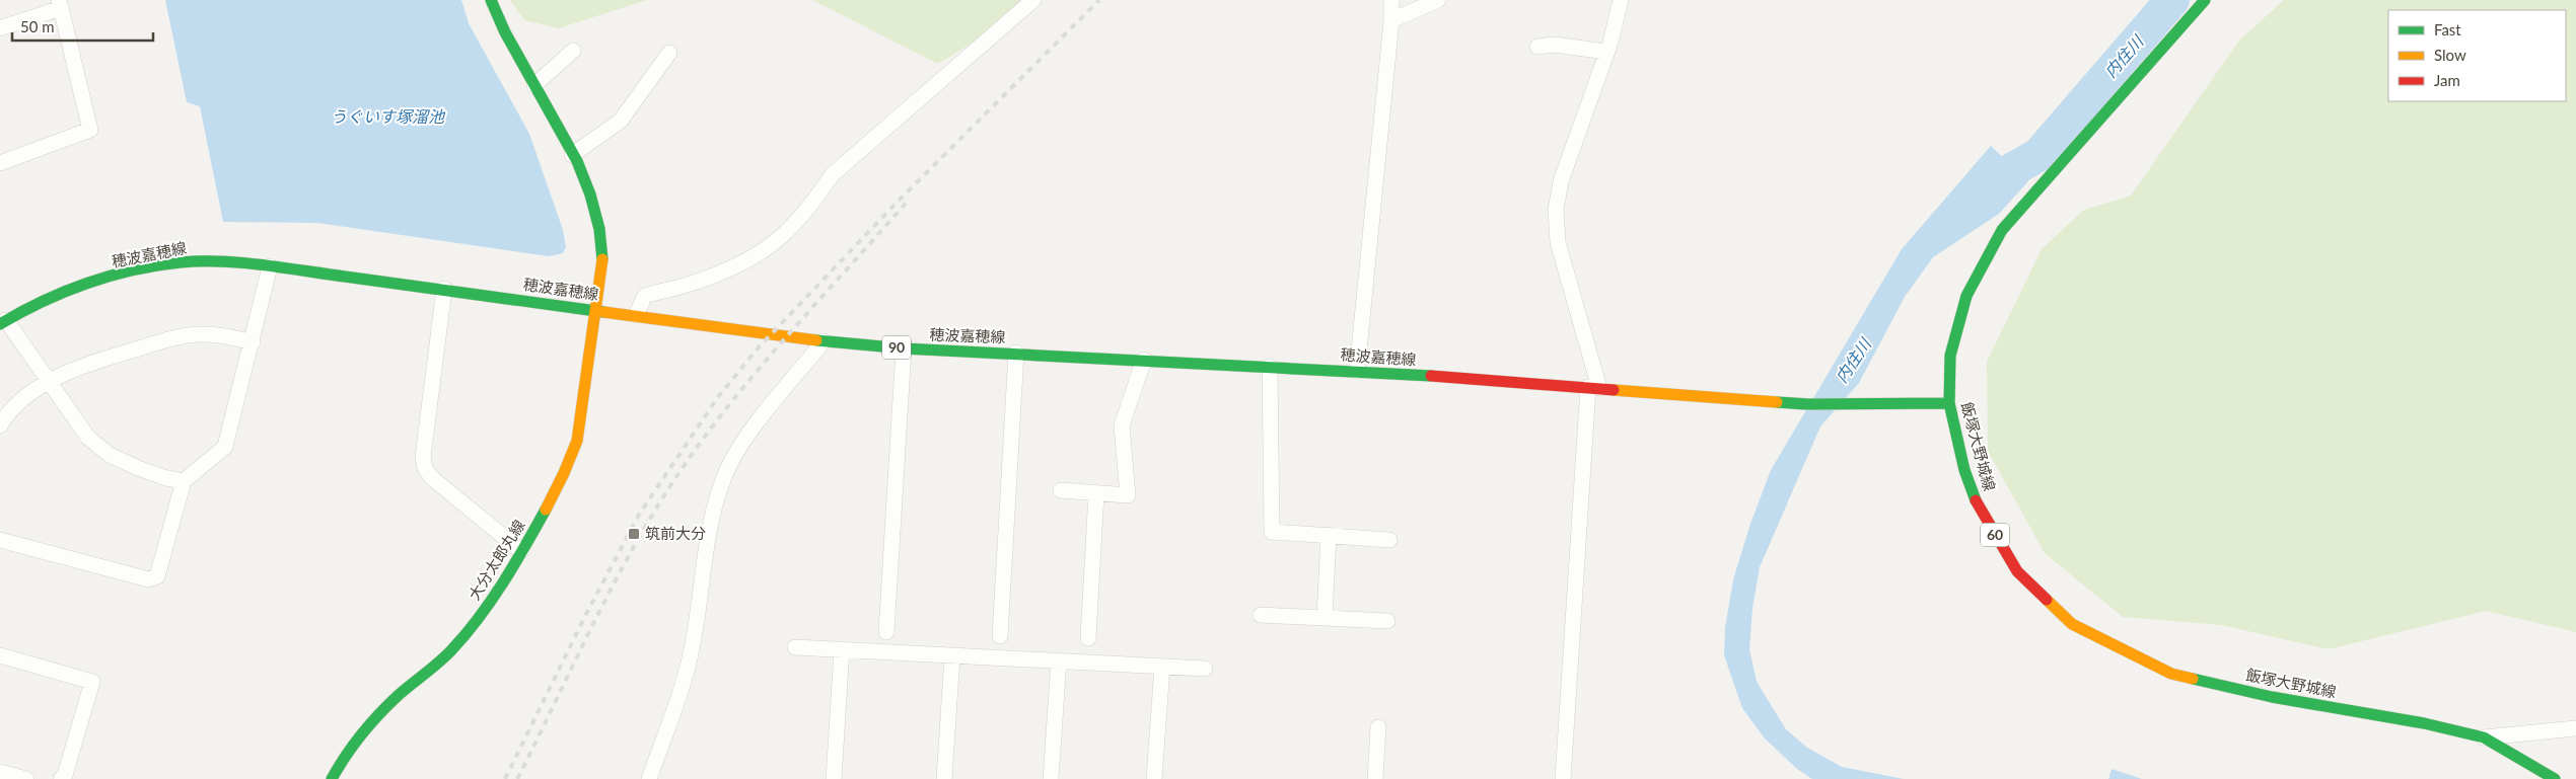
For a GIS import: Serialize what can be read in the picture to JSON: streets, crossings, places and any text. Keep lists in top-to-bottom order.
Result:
{
  "streets": {
    "main road": [
      "穂波嘉穂線",
      "90",
      "飯塚大野城線",
      "60",
      "大分太郎丸線"
    ]
  },
  "crossings": [
    ["穂波嘉穂線", "飯塚大野城線"],
    ["穂波嘉穂線", "大分太郎丸線"]
  ],
  "water": ["内住川", "うぐいす塚溜池"],
  "places": {
    "transit": ["筑前大分"]
  },
  "legend": ["Fast", "Slow", "Jam"],
  "scale_bar": "50 m"
}
